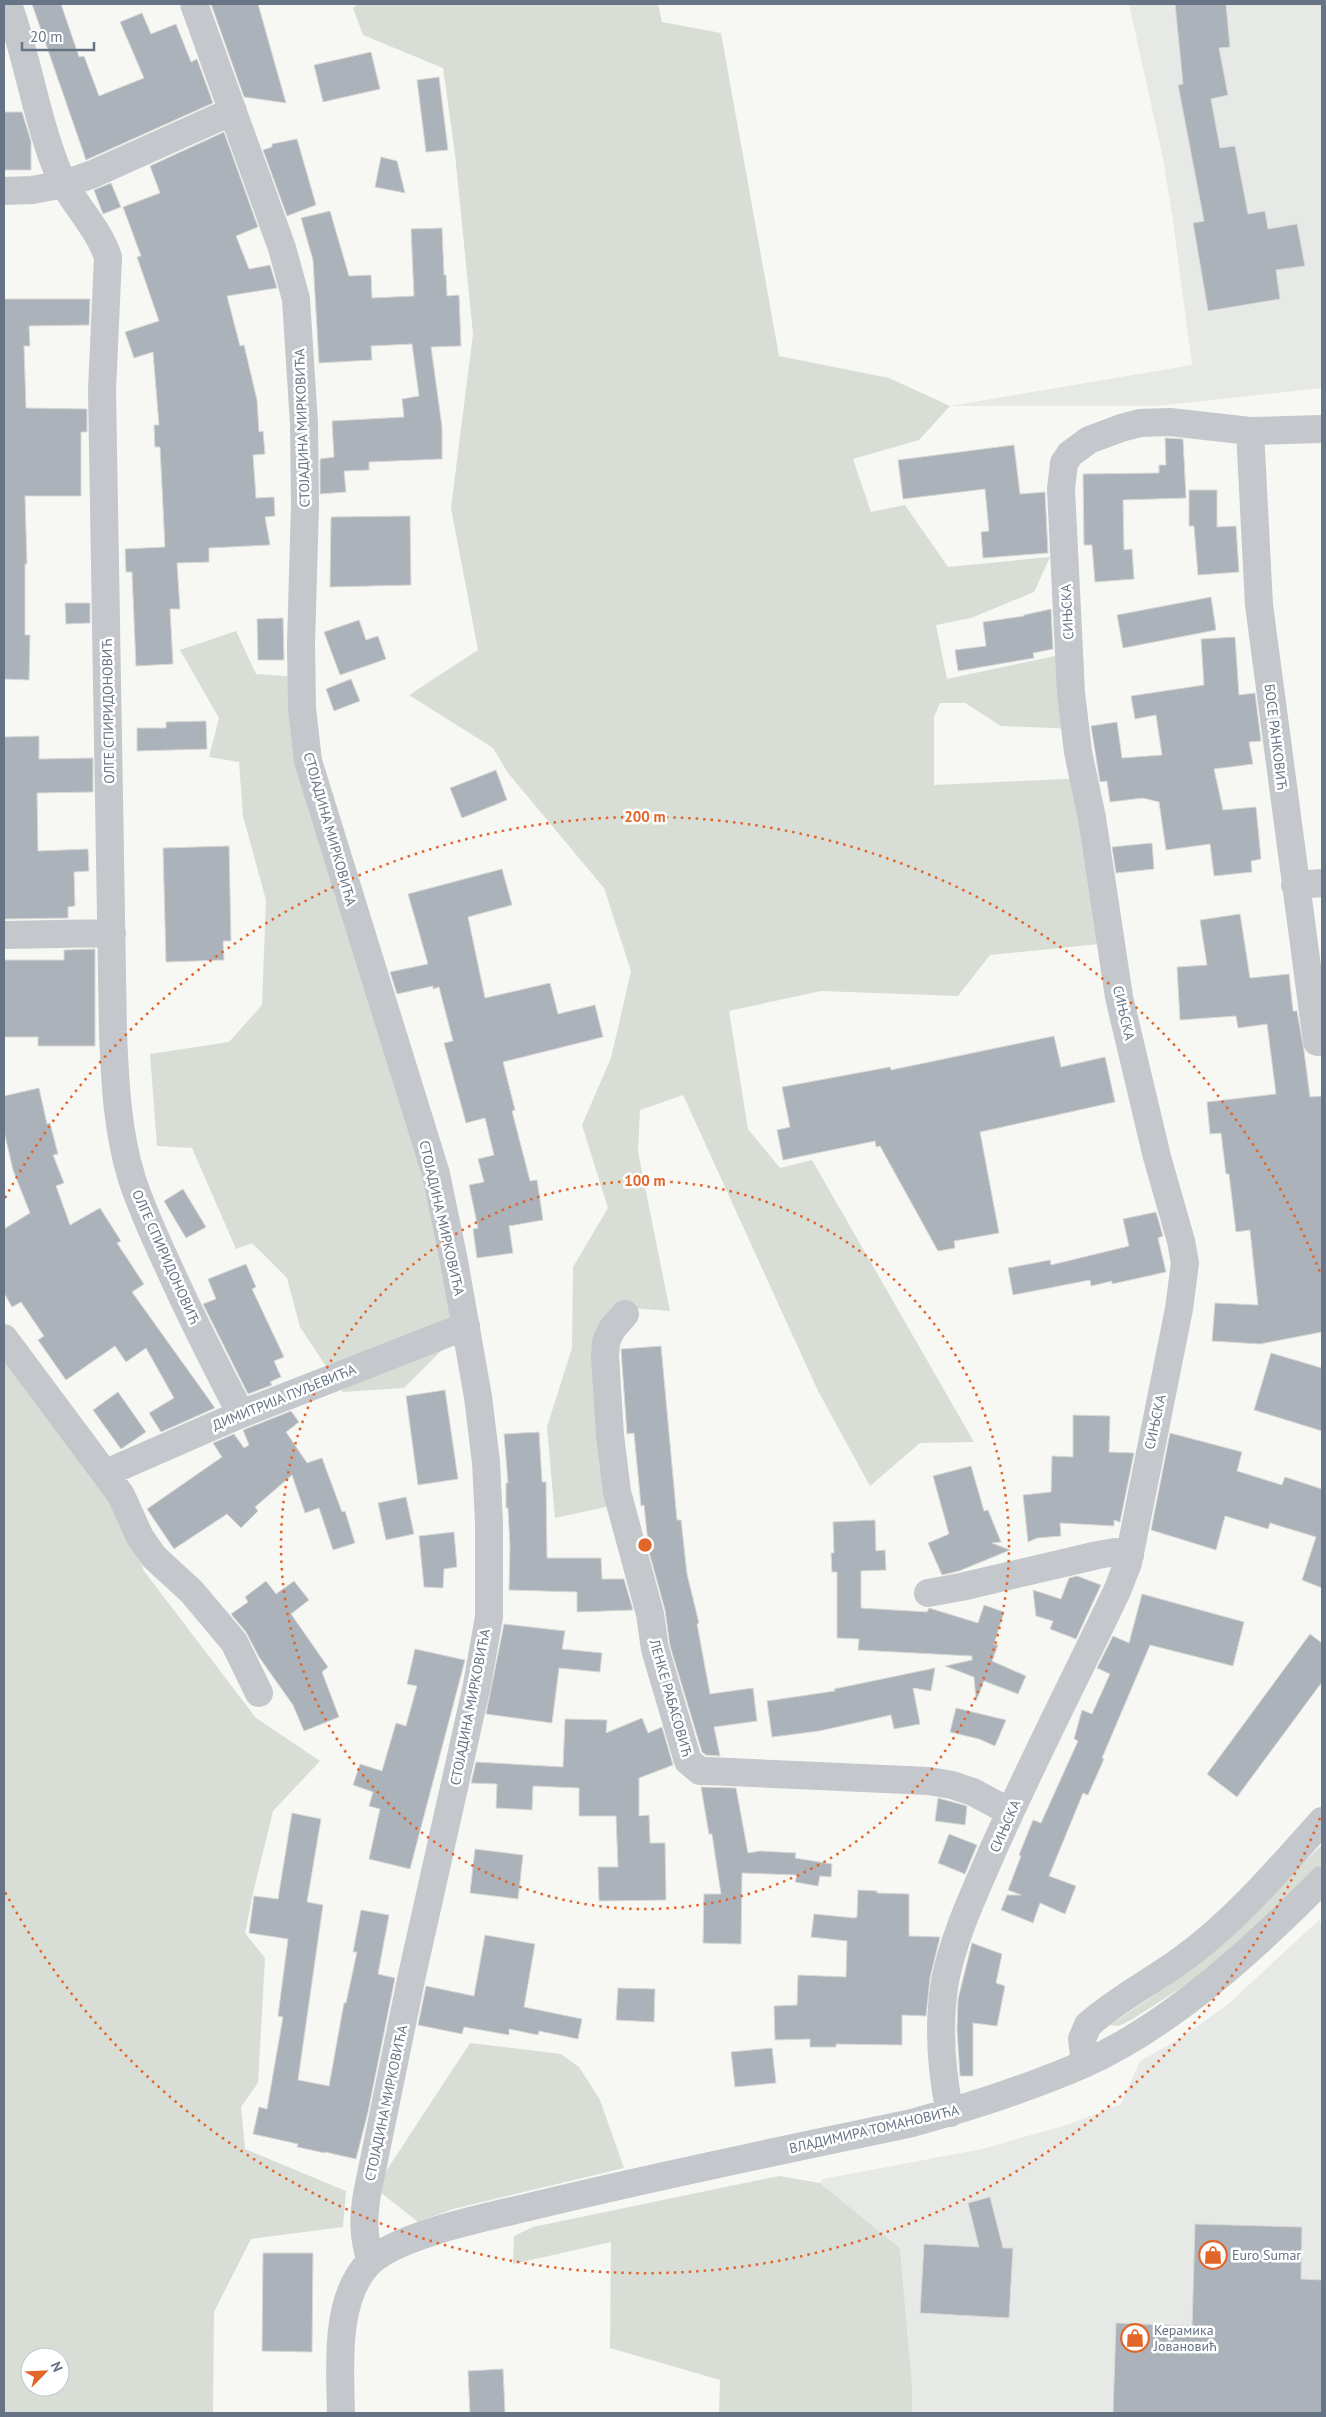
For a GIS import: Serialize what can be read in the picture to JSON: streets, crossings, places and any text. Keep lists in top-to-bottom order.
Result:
{
  "streets": {
    "street": [
      "СТОЈАДИНА МИРКОВИЋА",
      "СИЊСКА",
      "ОЛГЕ СПИРИДОНОВИЋ",
      "БОСЕ РАНКОВИЋ",
      "ДИМИТРИЈА ПУЉЕВИЋА",
      "ЛЕНКЕ РАБАСОВИЋ",
      "ВЛАДИМИРА ТОМАНОВИЋА"
    ]
  },
  "crossings": [
    ["СТОЈАДИНА МИРКОВИЋА", "ДИМИТРИЈА ПУЉЕВИЋА"],
    ["СТОЈАДИНА МИРКОВИЋА", "ВЛАДИМИРА ТОМАНОВИЋА"],
    ["СИЊСКА", "БОСЕ РАНКОВИЋ"],
    ["СИЊСКА", "ЛЕНКЕ РАБАСОВИЋ"],
    ["СИЊСКА", "ВЛАДИМИРА ТОМАНОВИЋА"],
    ["ОЛГЕ СПИРИДОНОВИЋ", "ДИМИТРИЈА ПУЉЕВИЋА"]
  ],
  "places": {
    "shop": ["Euro Sumar", "Керамика Јовановић"]
  },
  "scale_bar": "20 m",
  "north": "top right",
  "rings": ["200 m", "100 m"]
}
